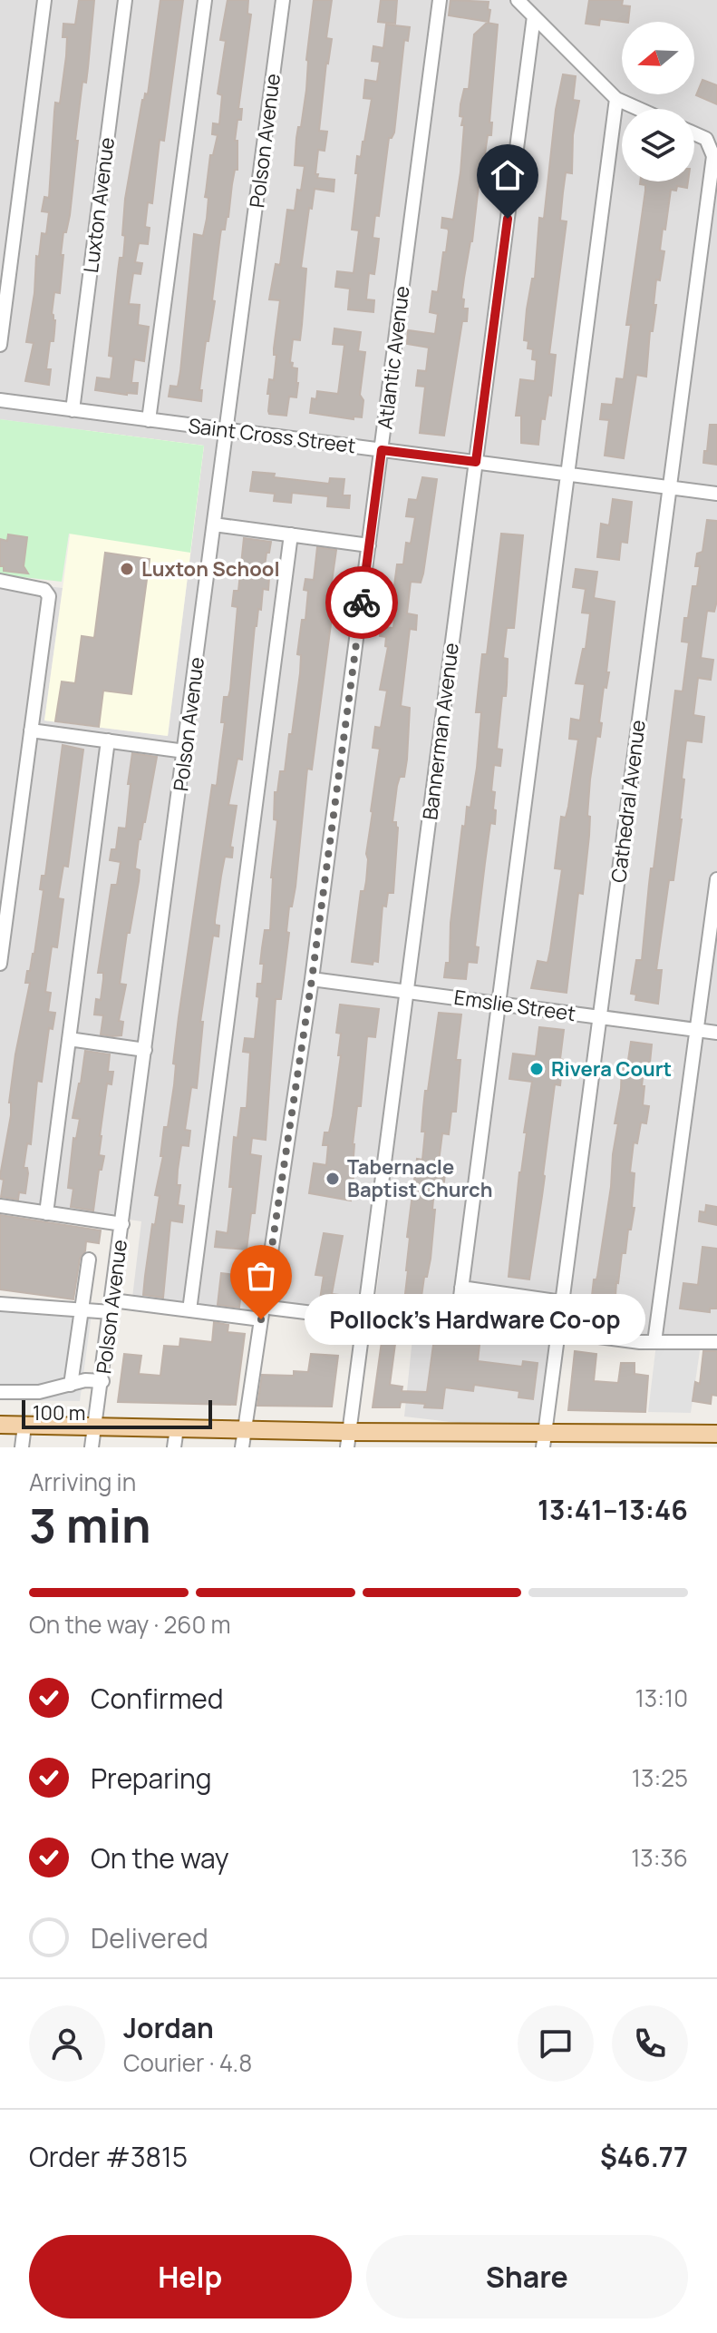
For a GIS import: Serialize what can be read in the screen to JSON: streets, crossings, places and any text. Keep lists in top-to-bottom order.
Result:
{
  "streets": {
    "street": [
      "Polson Avenue",
      "Luxton Avenue",
      "Atlantic Avenue",
      "Saint Cross Street",
      "Bannerman Avenue",
      "Cathedral Avenue",
      "Emslie Street"
    ]
  },
  "crossings": [
    ["Polson Avenue", "Saint Cross Street"],
    ["Luxton Avenue", "Saint Cross Street"],
    ["Atlantic Avenue", "Saint Cross Street"],
    ["Atlantic Avenue", "Emslie Street"],
    ["Saint Cross Street", "Bannerman Avenue"],
    ["Saint Cross Street", "Cathedral Avenue"],
    ["Bannerman Avenue", "Emslie Street"],
    ["Cathedral Avenue", "Emslie Street"]
  ],
  "places": [
    "Luxton School",
    "Rivera Court",
    "Tabernacle Baptist Church",
    "Pollock's Hardware Co-op"
  ],
  "scale_bar": "100 m",
  "north": "left",
  "page": {
    "bubble": "Pollock's Hardware Co-op",
    "scale": "100 m",
    "heading": ["3 min", "Arriving in", "13:41–13:46"],
    "panel": [
      "Jordan",
      "Courier · 4.8",
      "Order #3815",
      "$46.77"
    ],
    "bar": "On the way · 260 m",
    "list": [
      ["Confirmed", "13:10"],
      ["Preparing", "13:25"],
      ["On the way", "13:36"],
      "Delivered"
    ],
    "buttons": ["Help", "Share"]
  }
}
